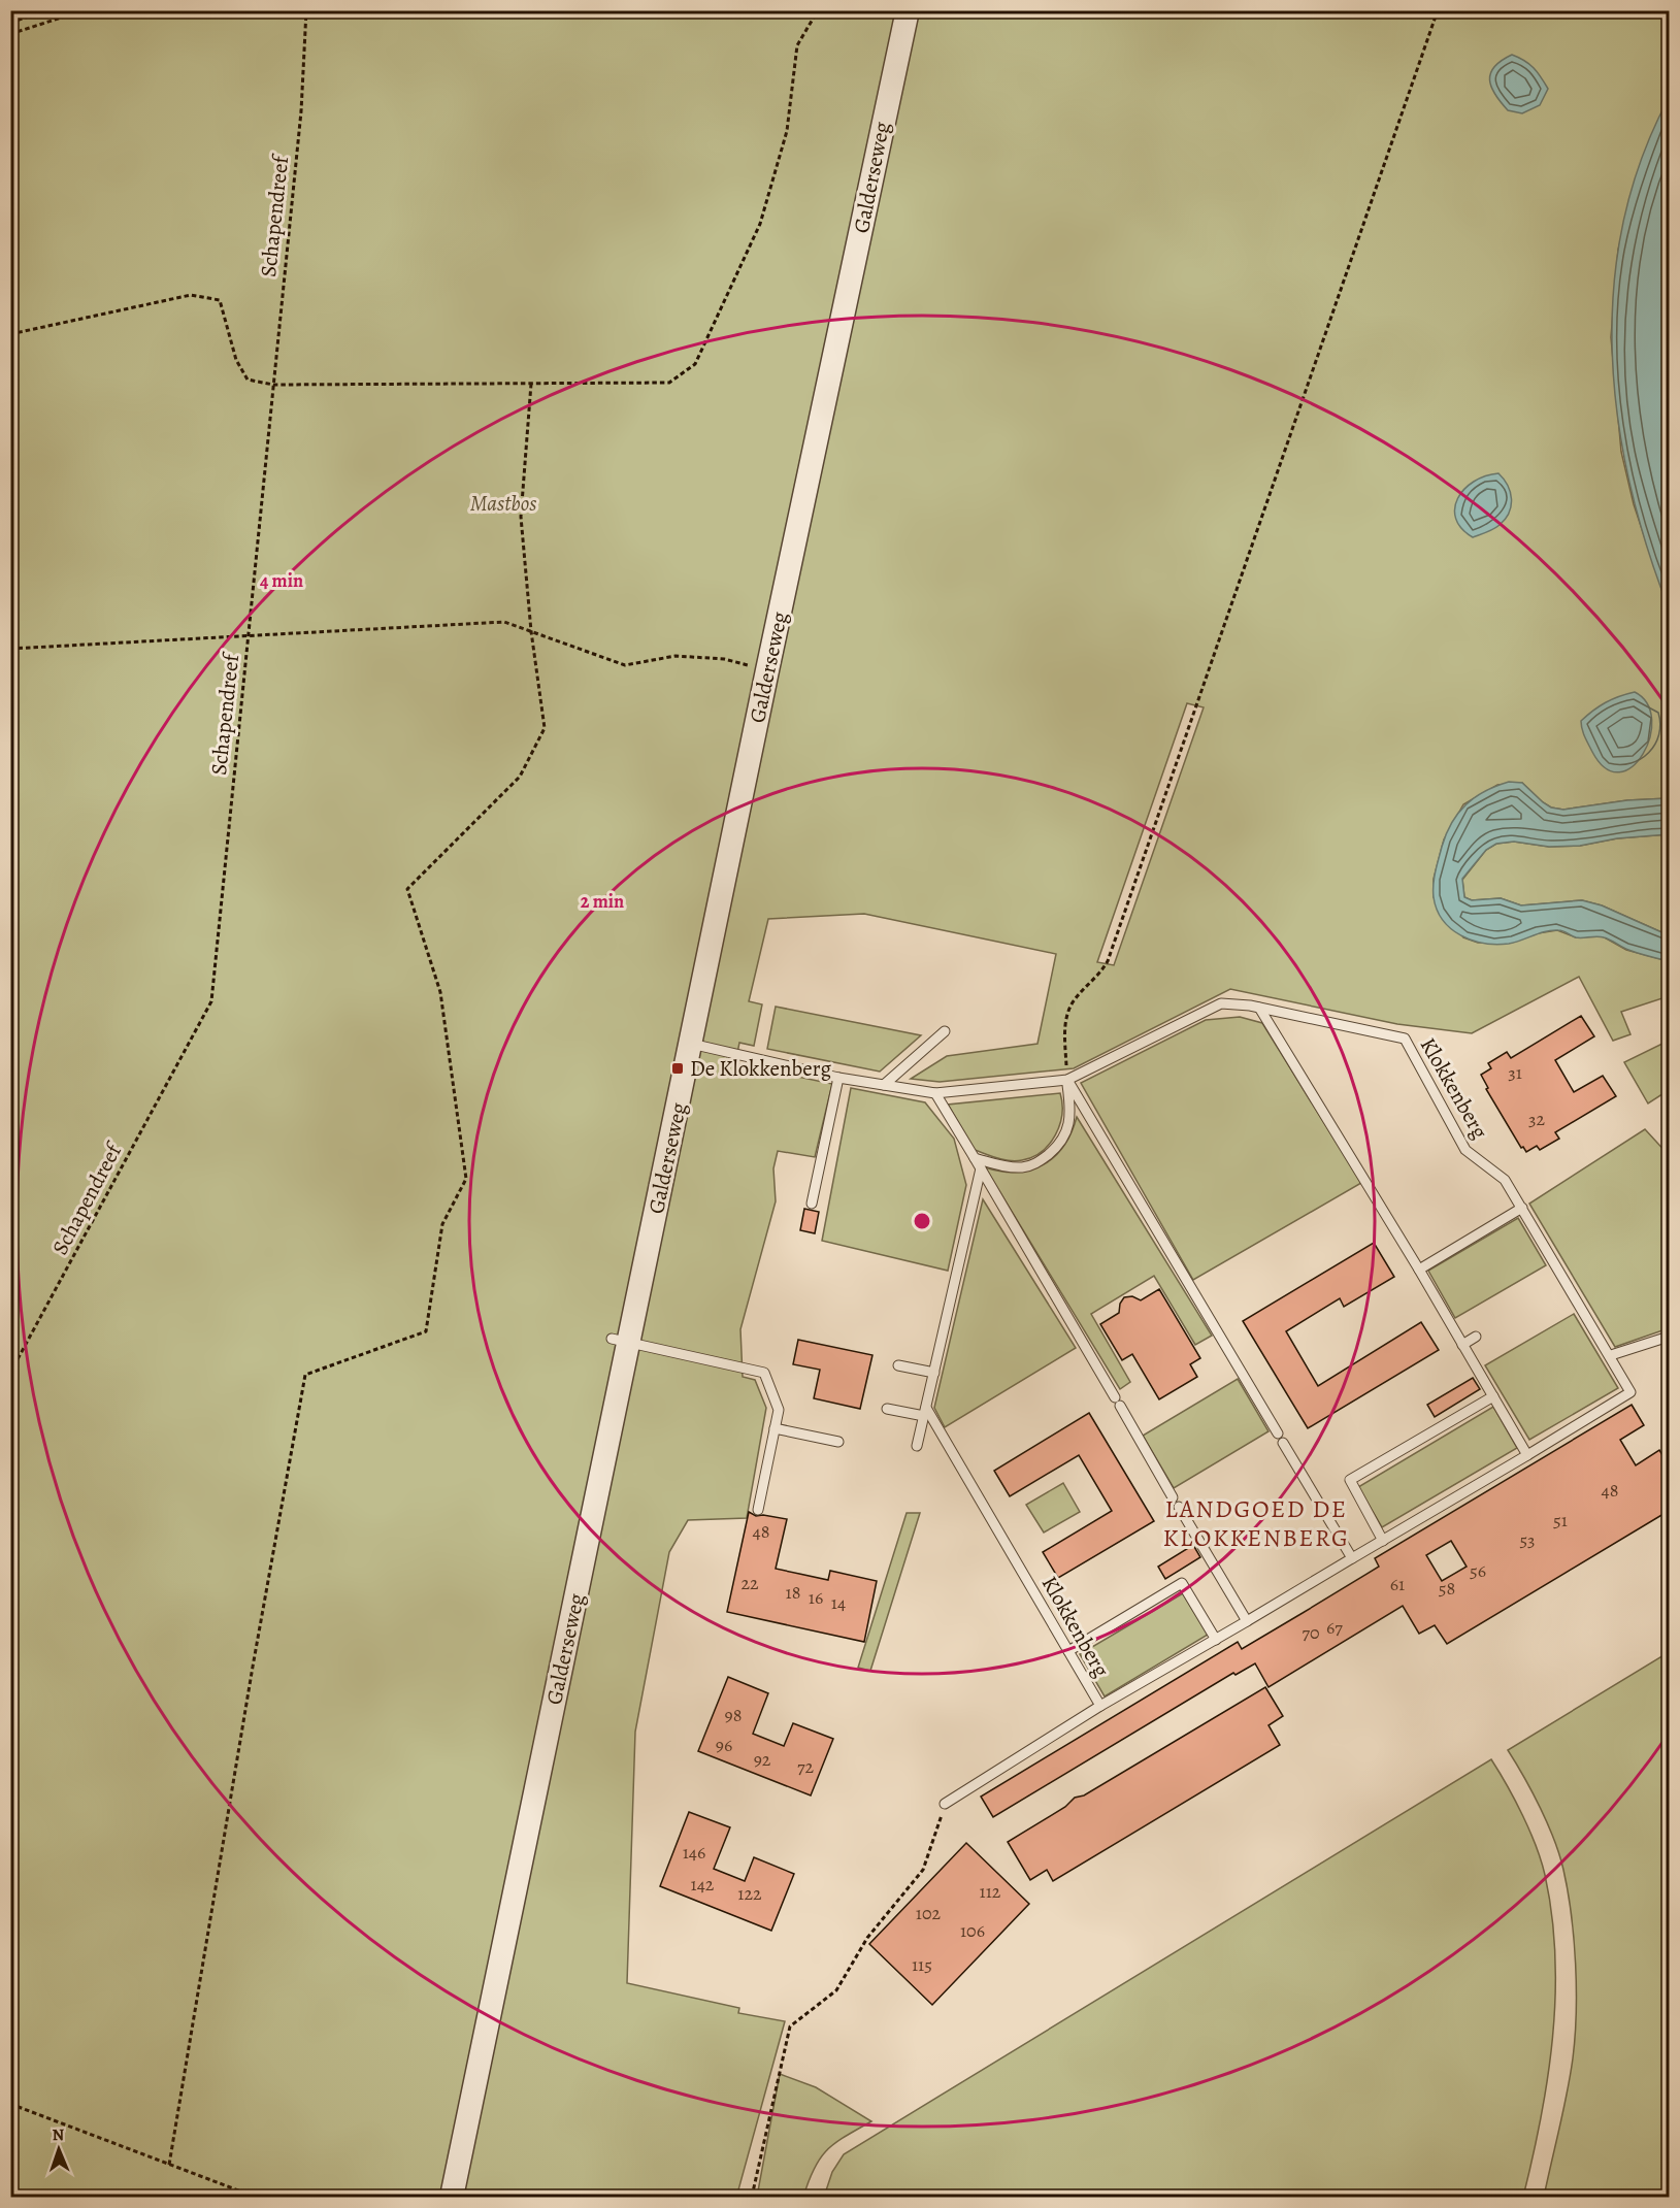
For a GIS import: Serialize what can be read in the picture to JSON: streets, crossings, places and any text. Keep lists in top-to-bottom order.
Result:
{
  "streets": {
    "street": ["Galderseweg"],
    "lane": ["Klokkenberg"],
    "path": ["Schapendreef"]
  },
  "crossings": [
    ["Galderseweg", "Klokkenberg"]
  ],
  "districts": ["LANDGOED DE KLOKKENBERG"],
  "parks": ["Mastbos"],
  "places": {
    "transit": ["De Klokkenberg"]
  },
  "house_numbers": [
    "31",
    "32",
    "48",
    "51",
    "48",
    "53",
    "56",
    "22",
    "61",
    "58",
    "18",
    "16",
    "14",
    "67",
    "70",
    "98",
    "96",
    "92",
    "72",
    "146",
    "142",
    "112",
    "122",
    "102",
    "106",
    "115"
  ],
  "north": "top",
  "rings": ["4 min", "2 min"]
}
